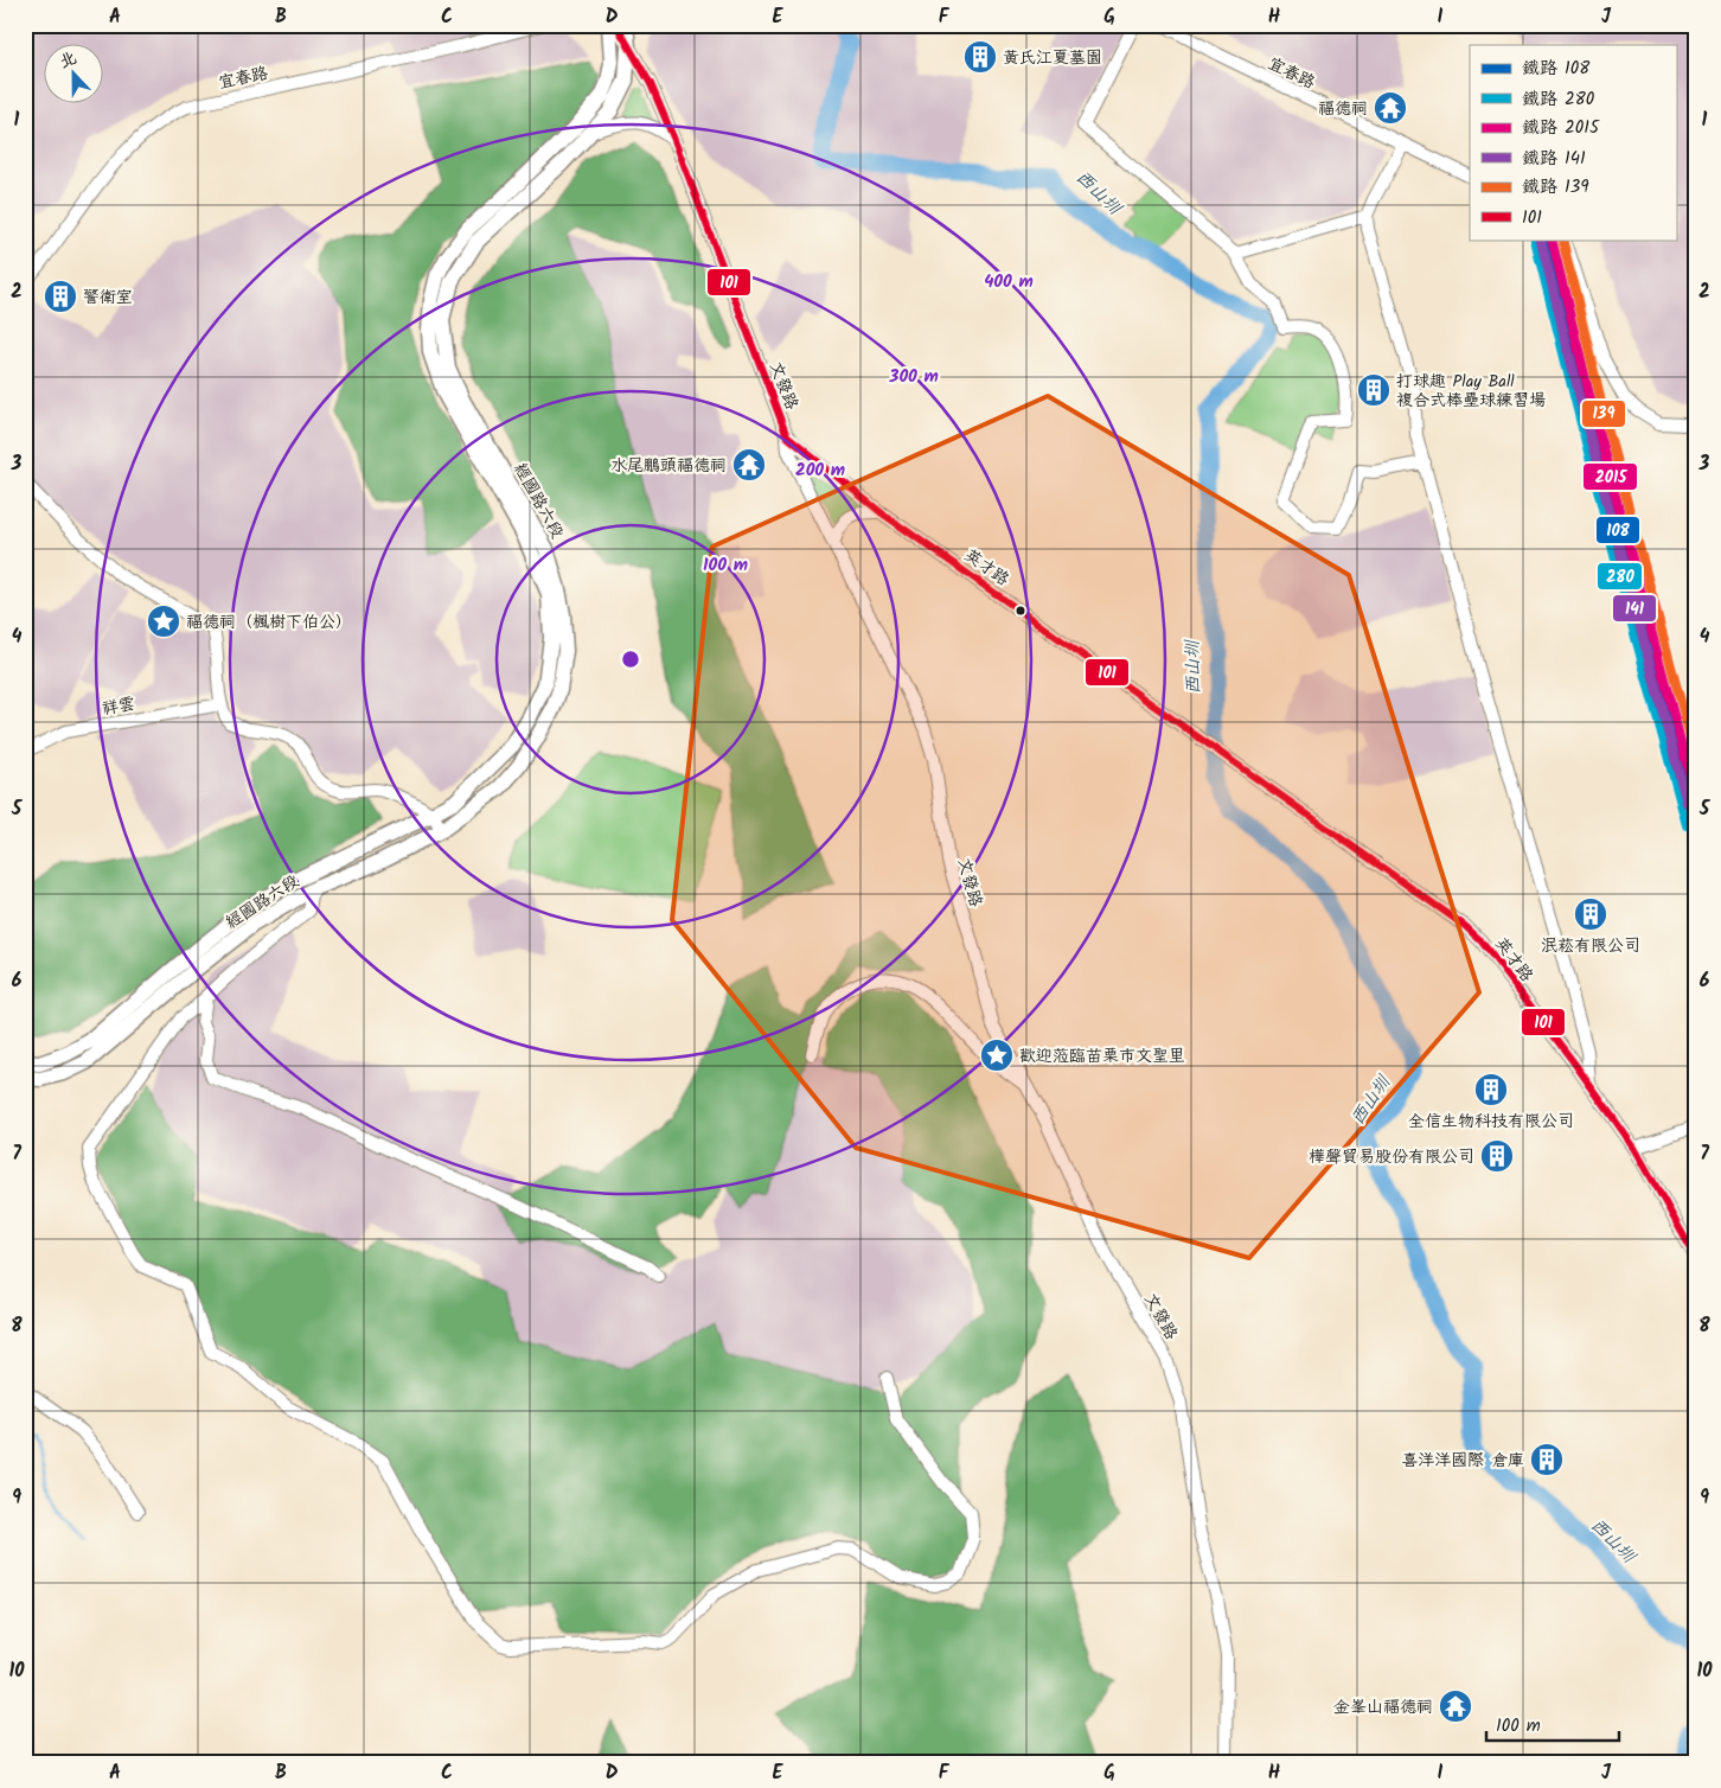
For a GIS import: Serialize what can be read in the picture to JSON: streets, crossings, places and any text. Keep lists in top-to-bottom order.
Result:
{
  "streets": {
    "main road": ["經國路六段"],
    "street": [
      "宜春路",
      "文發路",
      "英才路",
      "祥雲"
    ]
  },
  "crossings": [
    ["文發路", "經國路六段"],
    ["文發路", "英才路"]
  ],
  "water": ["西山圳"],
  "places": {
    "building": [
      "黃氏江夏墓園",
      "警衛室",
      "打球趣 Play Ball 複合式棒壘球練習場",
      "泯菘有限公司",
      "全信生物科技有限公司",
      "樺聲貿易股份有限公司",
      "喜洋洋國際 倉庫"
    ],
    "temple": ["福德祠", "水尾鵬頭福德祠", "金峯山福德祠"],
    "place": ["福德祠（楓樹下伯公）", "歡迎蒞臨苗栗市文聖里"]
  },
  "lines": [
    "transit line 101",
    "rail line 108",
    "rail line 2015",
    "rail line 139",
    "rail line 280",
    "rail line 141"
  ],
  "legend": [
    "鐵路 108",
    "鐵路 280",
    "鐵路 2015",
    "鐵路 141",
    "鐵路 139",
    "101"
  ],
  "scale_bar": "100 m",
  "north": "top",
  "grid": {
    "columns": [
      "A",
      "B",
      "C",
      "D",
      "E",
      "F",
      "G",
      "H",
      "I",
      "J"
    ],
    "rows": [
      "1",
      "2",
      "3",
      "4",
      "5",
      "6",
      "7",
      "8",
      "9",
      "10"
    ]
  },
  "rings": [
    "400 m",
    "300 m",
    "200 m",
    "100 m"
  ]
}
